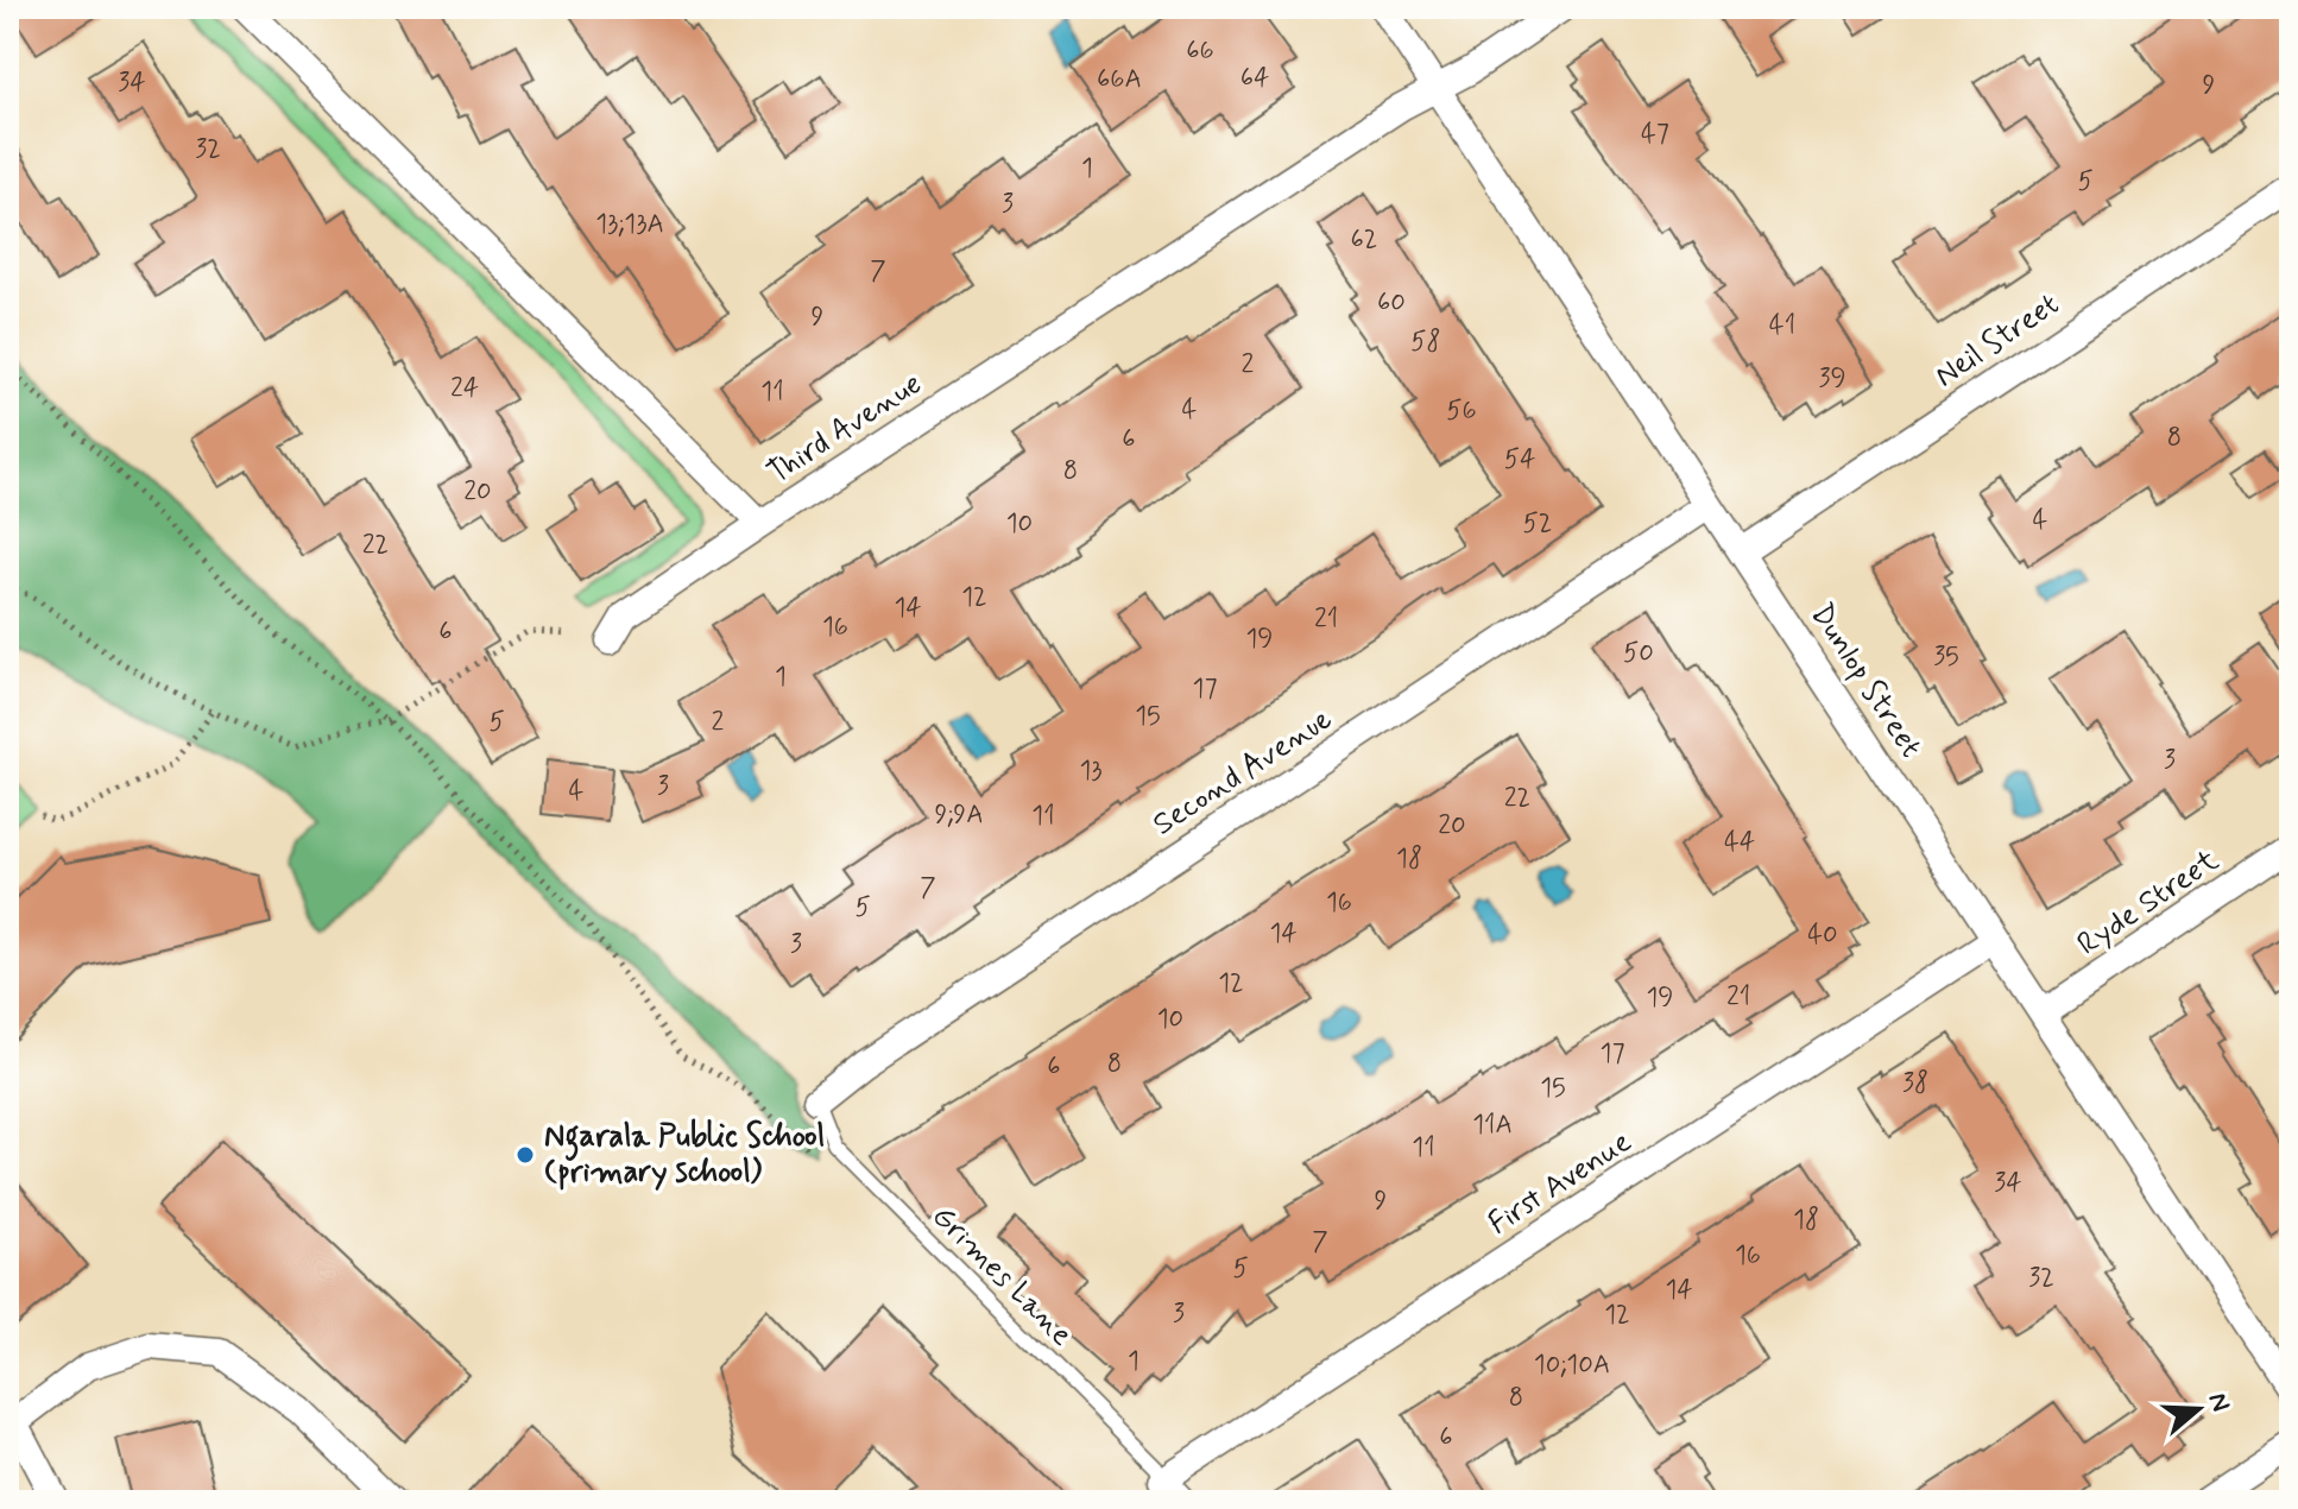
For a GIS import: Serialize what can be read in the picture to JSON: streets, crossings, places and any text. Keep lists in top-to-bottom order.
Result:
{
  "streets": {
    "street": [
      "Neil Street",
      "Third Avenue",
      "Dunlop Street",
      "Second Avenue",
      "Ryde Street",
      "First Avenue"
    ],
    "lane": ["Grimes Lane"]
  },
  "crossings": [
    ["Neil Street", "Dunlop Street"],
    ["Third Avenue", "Dunlop Street"],
    ["Dunlop Street", "Second Avenue"],
    ["Dunlop Street", "Ryde Street"],
    ["Dunlop Street", "First Avenue"],
    ["Second Avenue", "Grimes Lane"],
    ["First Avenue", "Grimes Lane"]
  ],
  "places": ["Ngarala Public School (primary school)"],
  "house_numbers": [
    "66",
    "64",
    "66A",
    "34",
    "9",
    "47",
    "32",
    "1",
    "5",
    "3",
    "13;13A",
    "62",
    "7",
    "60",
    "9",
    "41",
    "58",
    "2",
    "39",
    "24",
    "11",
    "4",
    "56",
    "8",
    "6",
    "54",
    "8",
    "20",
    "4",
    "10",
    "52",
    "22",
    "12",
    "14",
    "21",
    "16",
    "6",
    "19",
    "50",
    "35",
    "1",
    "17",
    "15",
    "5",
    "2",
    "3",
    "13",
    "3",
    "4",
    "22",
    "9;9A",
    "11",
    "20",
    "44",
    "18",
    "7",
    "16",
    "5",
    "14",
    "40",
    "3",
    "12",
    "21",
    "19",
    "10",
    "17",
    "8",
    "6",
    "38",
    "15",
    "11A",
    "11",
    "34",
    "9",
    "18",
    "7",
    "16",
    "5",
    "32",
    "14",
    "3",
    "12",
    "1",
    "10;10A",
    "8",
    "6"
  ],
  "north": "right"
}
